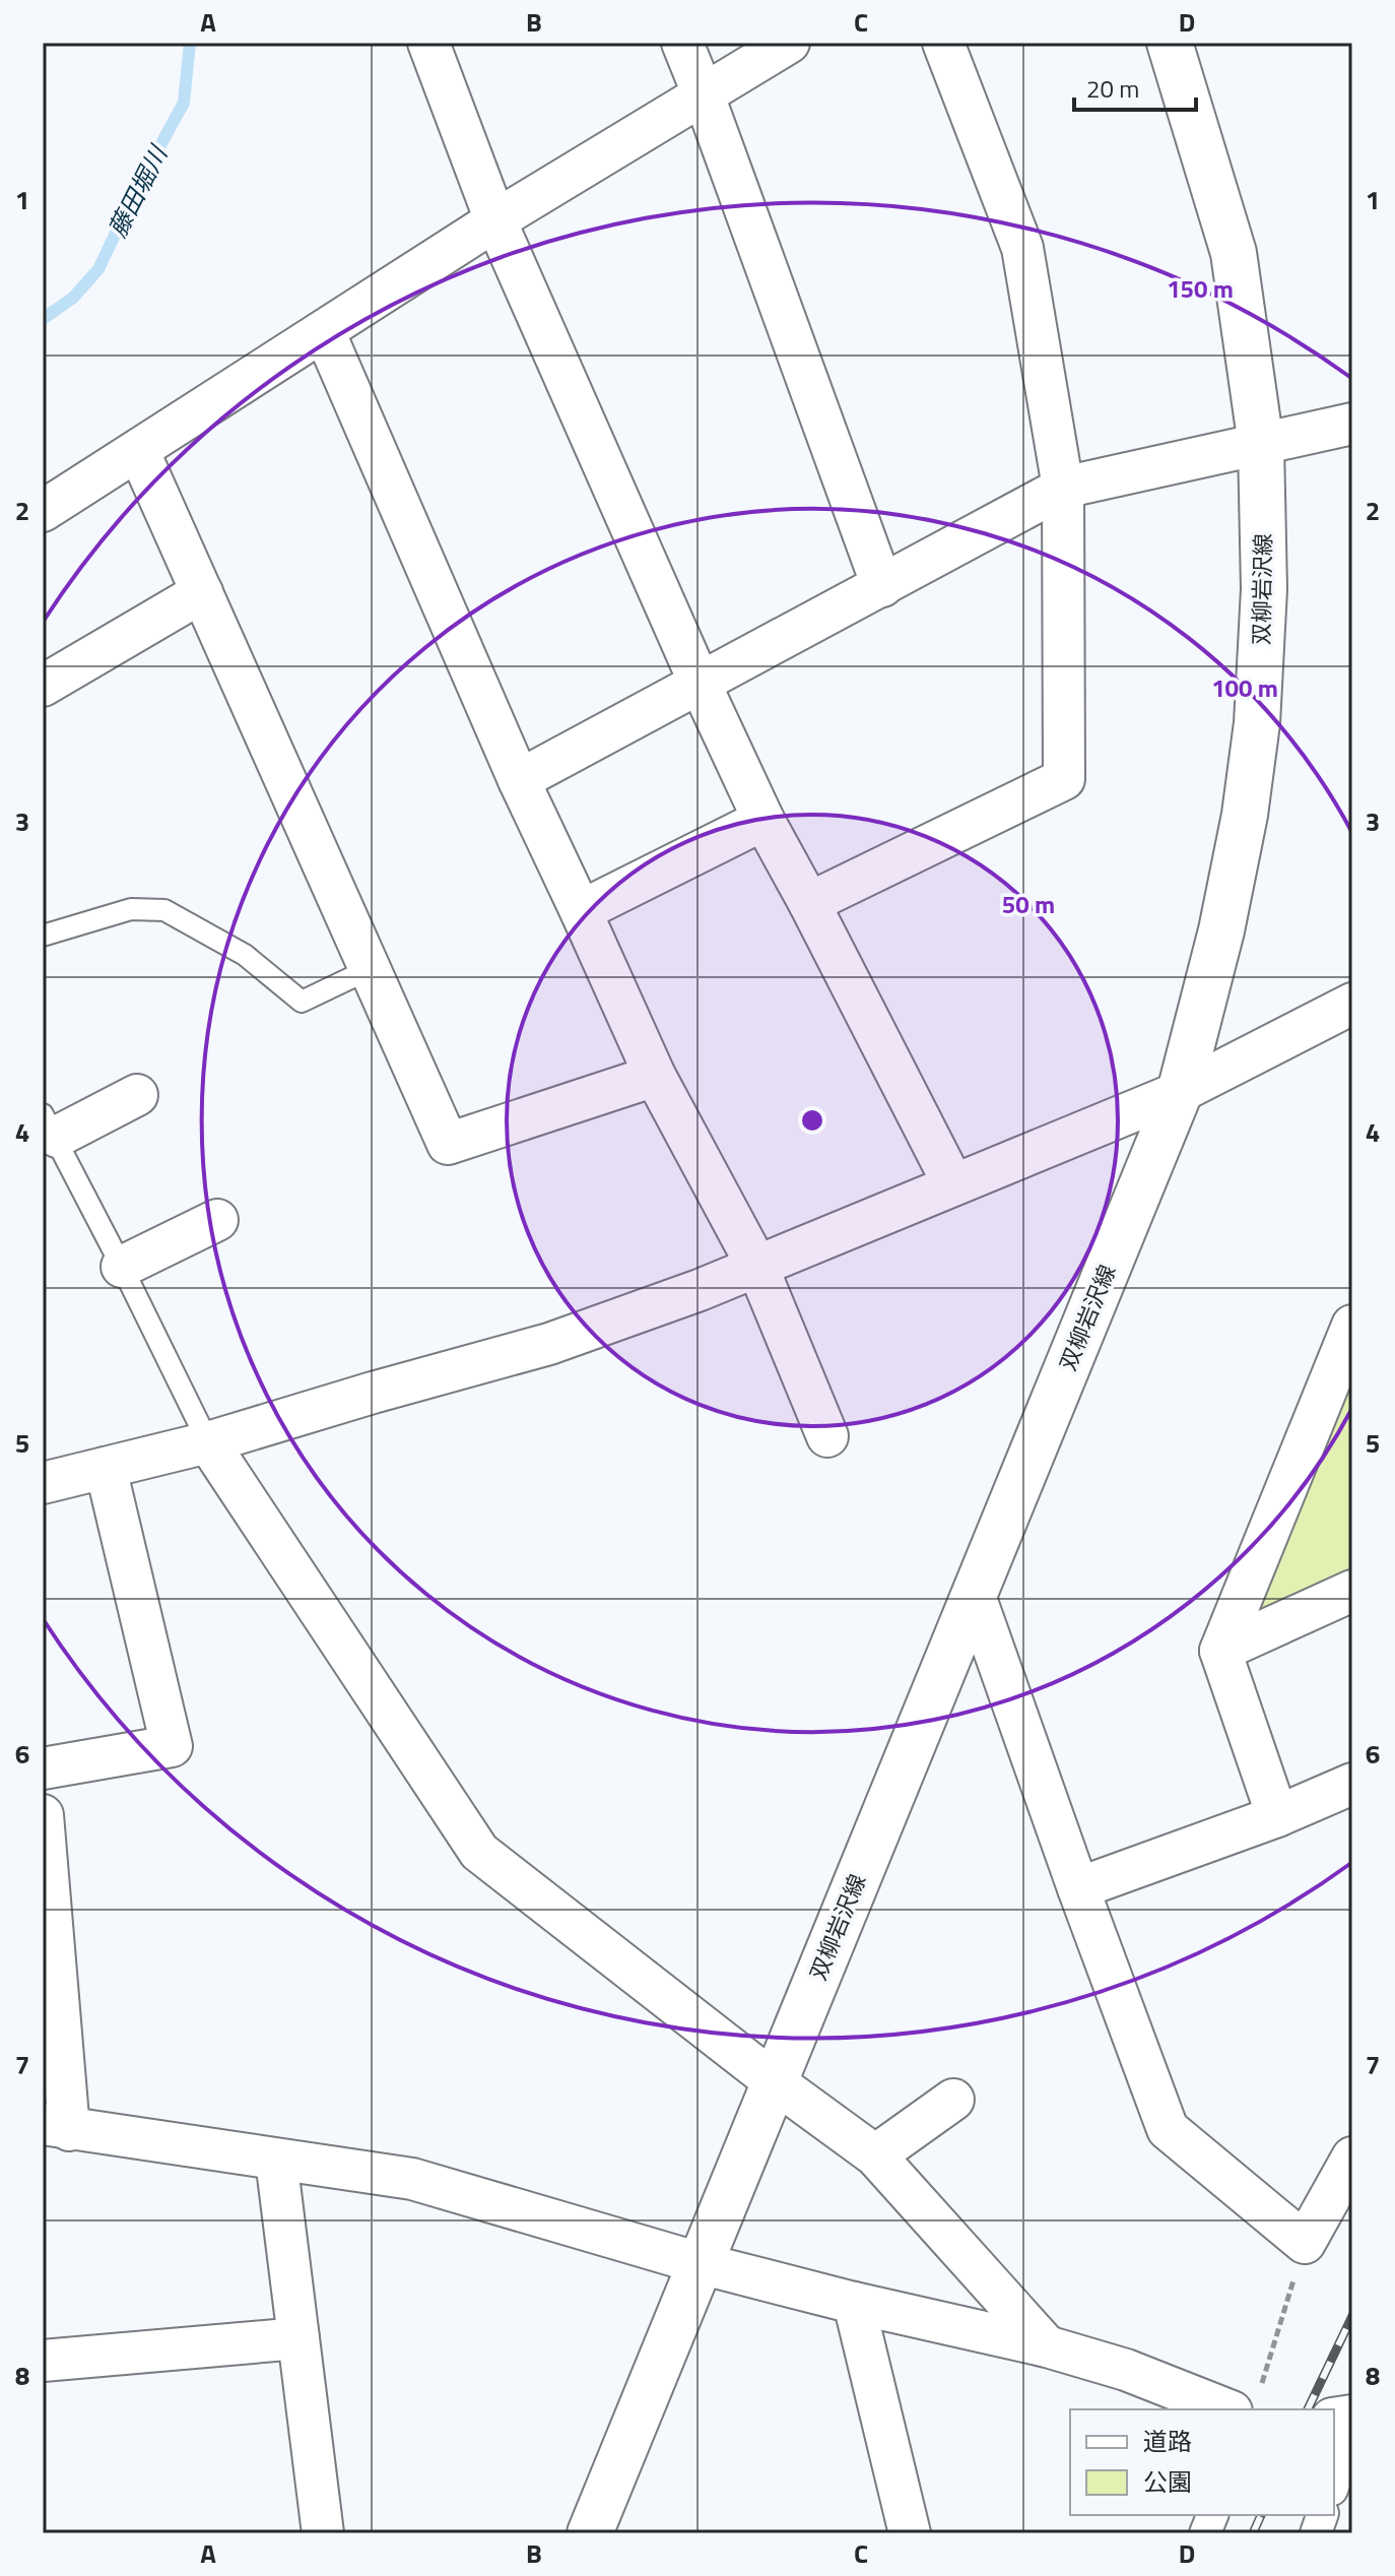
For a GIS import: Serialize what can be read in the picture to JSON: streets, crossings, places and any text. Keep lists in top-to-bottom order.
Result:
{
  "streets": {
    "street": ["双柳岩沢線"]
  },
  "water": ["藤田堀川"],
  "legend": ["道路", "公園"],
  "scale_bar": "20 m",
  "grid": {
    "columns": [
      "A",
      "B",
      "C",
      "D"
    ],
    "rows": [
      "1",
      "2",
      "3",
      "4",
      "5",
      "6",
      "7",
      "8"
    ]
  },
  "rings": ["150 m", "100 m", "50 m"]
}
